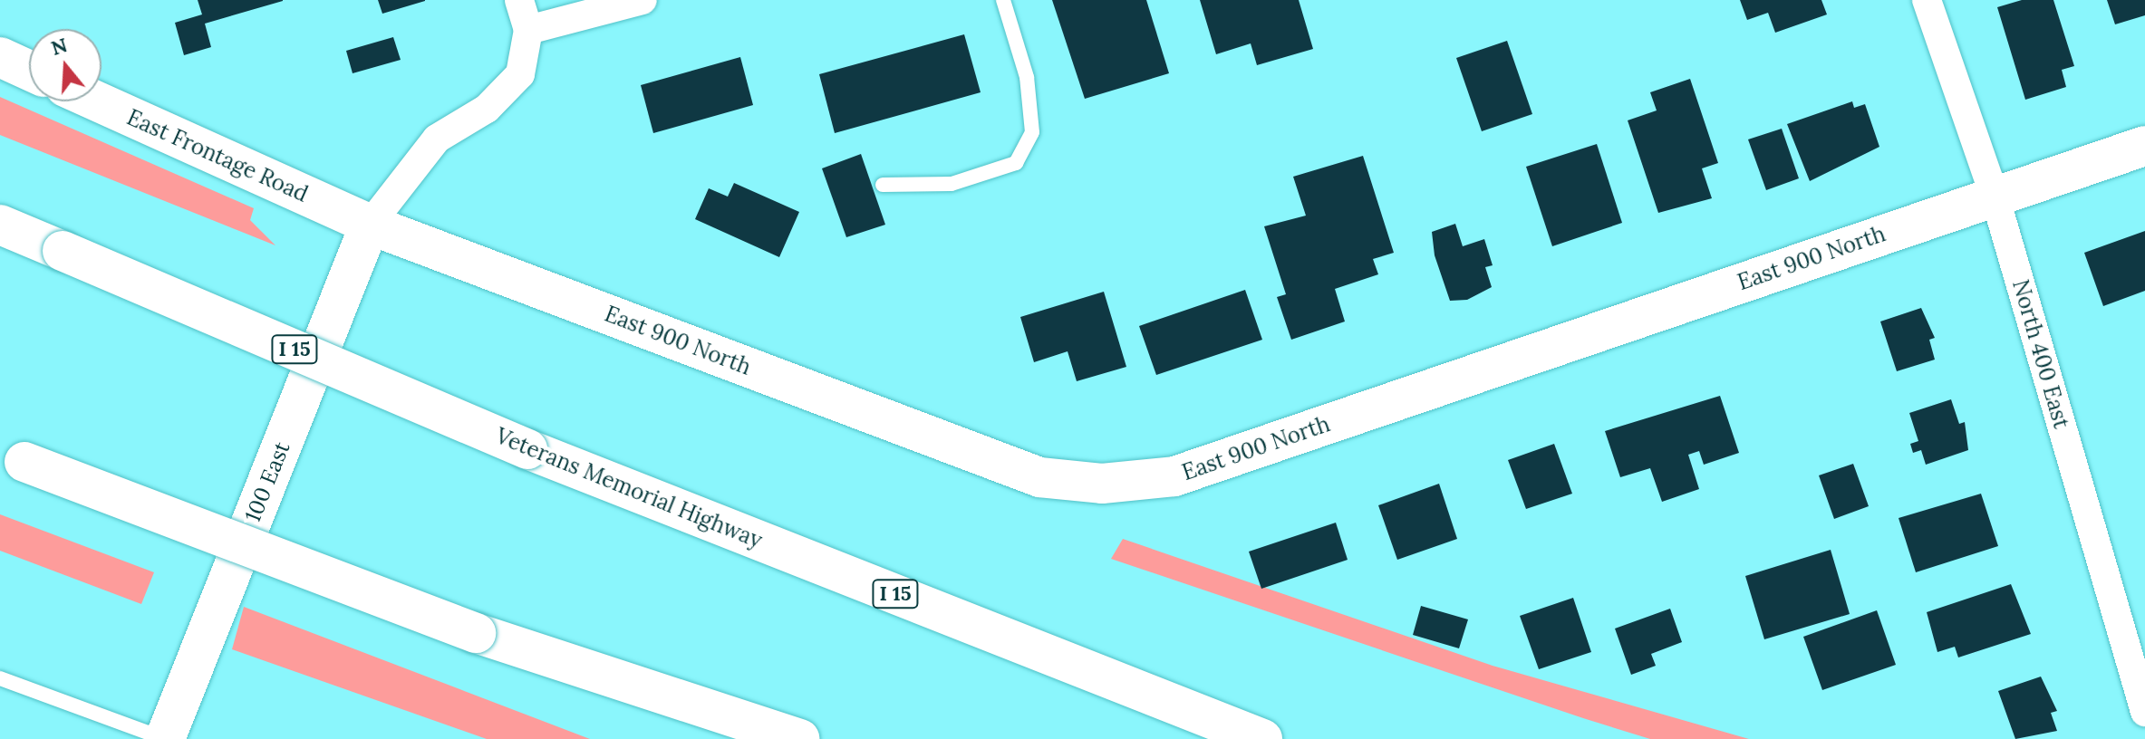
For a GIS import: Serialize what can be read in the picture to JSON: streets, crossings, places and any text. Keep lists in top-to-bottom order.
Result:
{
  "streets": {
    "main road": [
      "East Frontage Road",
      "East 900 North",
      "I 15",
      "100 East",
      "Veterans Memorial Highway"
    ],
    "street": ["North 400 East"]
  },
  "crossings": [
    ["East Frontage Road", "East 900 North"],
    ["East Frontage Road", "100 East"],
    ["East 900 North", "North 400 East"],
    ["East 900 North", "100 East"]
  ],
  "north": "top"
}
